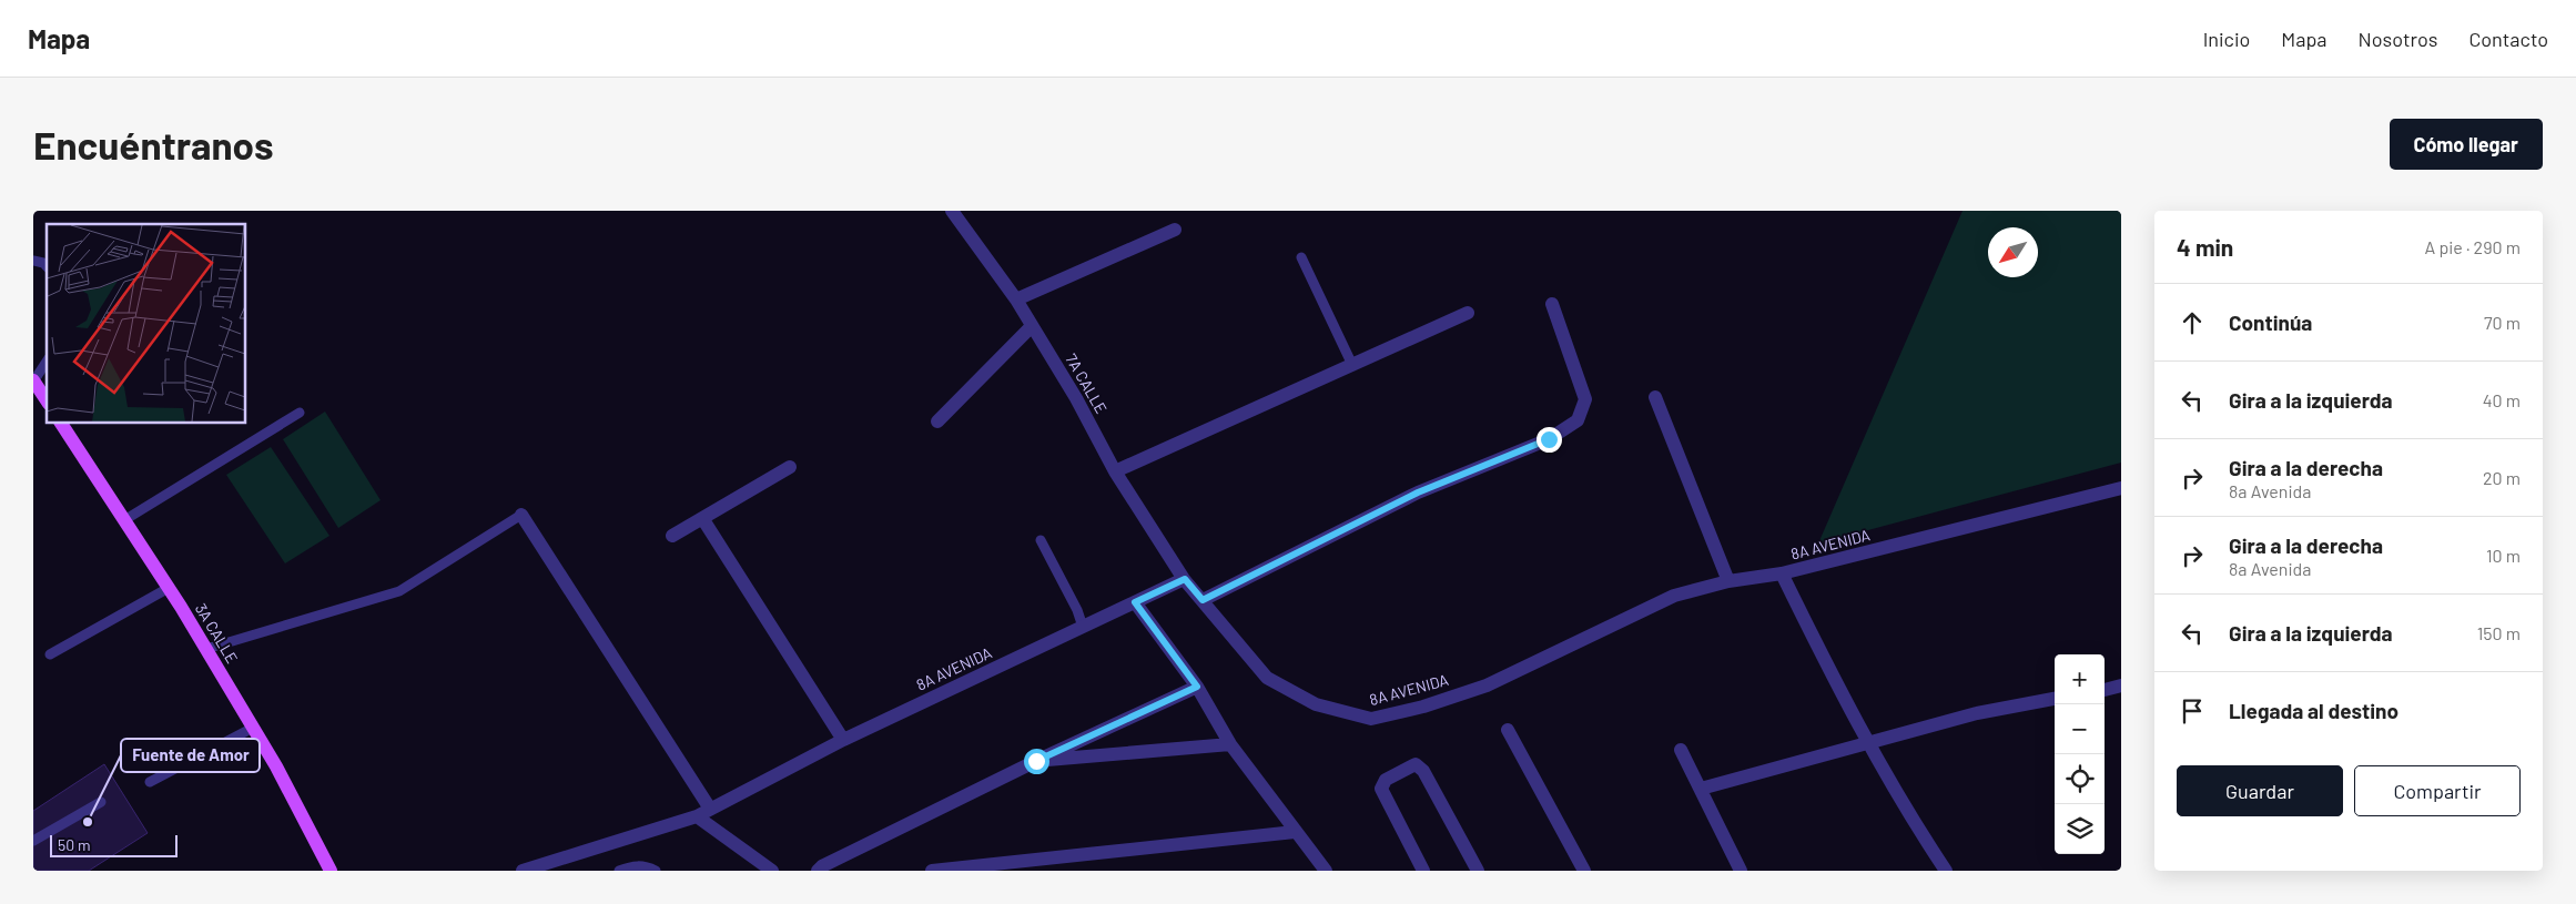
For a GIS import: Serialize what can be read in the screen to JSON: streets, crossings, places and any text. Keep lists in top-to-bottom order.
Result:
{
  "streets": {
    "main road": ["3A CALLE"],
    "street": ["7A CALLE", "8A AVENIDA"]
  },
  "crossings": [
    ["7A CALLE", "8A AVENIDA"]
  ],
  "places": ["Fuente de Amor"],
  "scale_bar": "50 m",
  "north": "bottom left",
  "page": {
    "header": "Mapa",
    "nav": [
      "Inicio",
      "Mapa",
      "Nosotros",
      "Contacto"
    ],
    "buttons": [
      "Cómo llegar",
      ["Guardar", "Compartir"]
    ],
    "title": "Encuéntranos",
    "heading": ["4 min", "A pie · 290 m"],
    "list": [
      ["Continúa", "70 m"],
      ["Gira a la izquierda", "40 m"],
      ["Gira a la derecha", "8a Avenida", "20 m"],
      ["Gira a la derecha", "8a Avenida", "10 m"],
      ["Gira a la izquierda", "150 m"],
      "Llegada al destino"
    ],
    "map_buttons": ["+", "−"],
    "scale": "50 m"
  }
}
